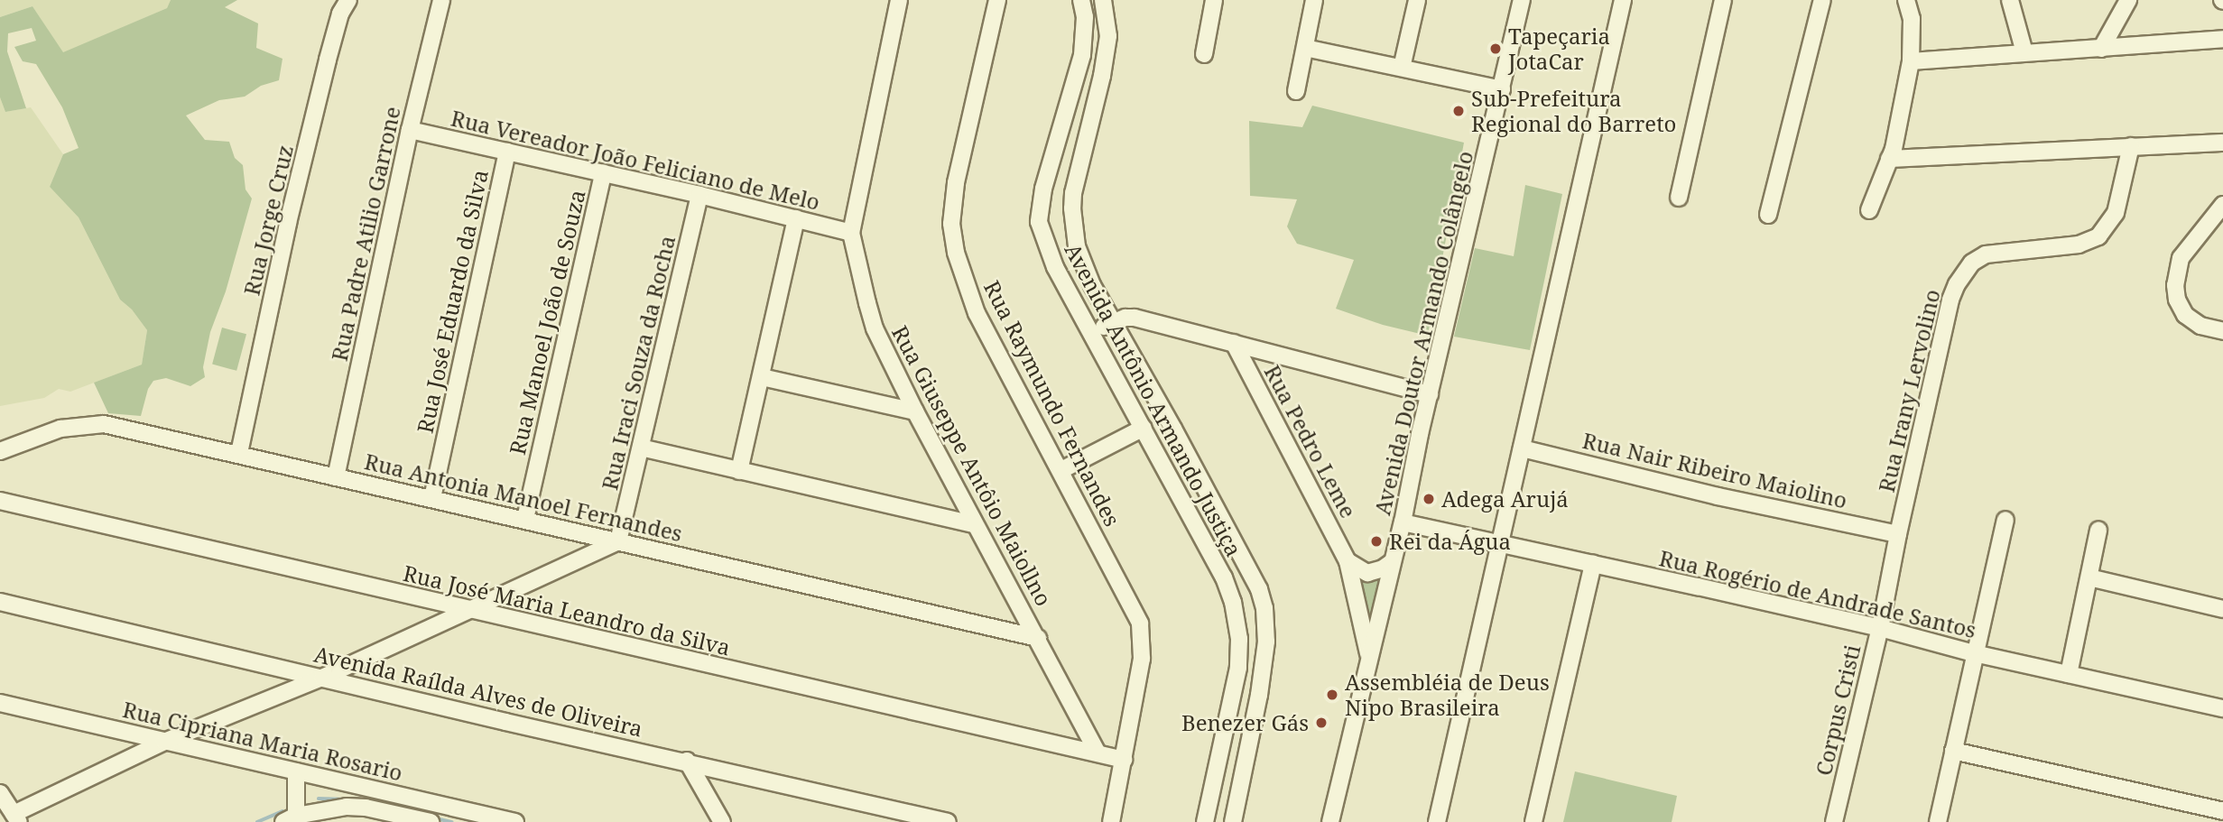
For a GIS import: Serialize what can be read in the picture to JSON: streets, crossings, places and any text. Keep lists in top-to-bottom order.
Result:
{
  "streets": {
    "street": [
      "Rua Vereador João Feliciano de Melo",
      "Rua Jorge Cruz",
      "Rua Padre Atilio Garrone",
      "Rua José Eduardo da Silva",
      "Rua Manoel João de Souza",
      "Avenida Doutor Armando Colângelo",
      "Rua Iraci Souza da Rocha",
      "Rua Irany Lervolino",
      "Avenida Antônio Armando Justiça",
      "Rua Raymundo Fernandes",
      "Rua Pedro Leme",
      "Rua Giuseppe Antôio Maiollno",
      "Rua Nair Ribeiro Maiolino",
      "Rua Antonia Manoel Fernandes",
      "Rua Rogério de Andrade Santos",
      "Rua José Maria Leandro da Silva",
      "Avenida Raílda Alves de Oliveira",
      "Corpus Cristi",
      "Rua Cipriana Maria Rosario"
    ]
  },
  "crossings": [
    ["Rua Vereador João Feliciano de Melo", "Rua Padre Atilio Garrone"],
    ["Rua Vereador João Feliciano de Melo", "Rua José Eduardo da Silva"],
    ["Rua Vereador João Feliciano de Melo", "Rua Manoel João de Souza"],
    ["Rua Vereador João Feliciano de Melo", "Rua Iraci Souza da Rocha"],
    ["Rua Vereador João Feliciano de Melo", "Rua Giuseppe Antôio Maiollno"],
    ["Rua Jorge Cruz", "Rua Antonia Manoel Fernandes"],
    ["Rua Padre Atilio Garrone", "Rua Antonia Manoel Fernandes"],
    ["Rua José Eduardo da Silva", "Rua Antonia Manoel Fernandes"],
    ["Rua Manoel João de Souza", "Rua Antonia Manoel Fernandes"],
    ["Avenida Doutor Armando Colângelo", "Rua Pedro Leme"],
    ["Avenida Doutor Armando Colângelo", "Rua Rogério de Andrade Santos"],
    ["Rua Iraci Souza da Rocha", "Rua Antonia Manoel Fernandes"],
    ["Rua Irany Lervolino", "Rua Nair Ribeiro Maiolino"],
    ["Rua Irany Lervolino", "Corpus Cristi"],
    ["Rua Raymundo Fernandes", "Rua José Maria Leandro da Silva"],
    ["Rua Giuseppe Antôio Maiollno", "Rua Antonia Manoel Fernandes"],
    ["Rua Giuseppe Antôio Maiollno", "Rua José Maria Leandro da Silva"],
    ["Rua Nair Ribeiro Maiolino", "Corpus Cristi"],
    ["Rua Rogério de Andrade Santos", "Corpus Cristi"]
  ],
  "places": [
    "Tapeçaria JotaCar",
    "Sub-Prefeitura Regional do Barreto",
    "Adega Arujá",
    "Rei da Água",
    "Assembléia de Deus Nipo Brasileira",
    "Benezer Gás"
  ]
}
